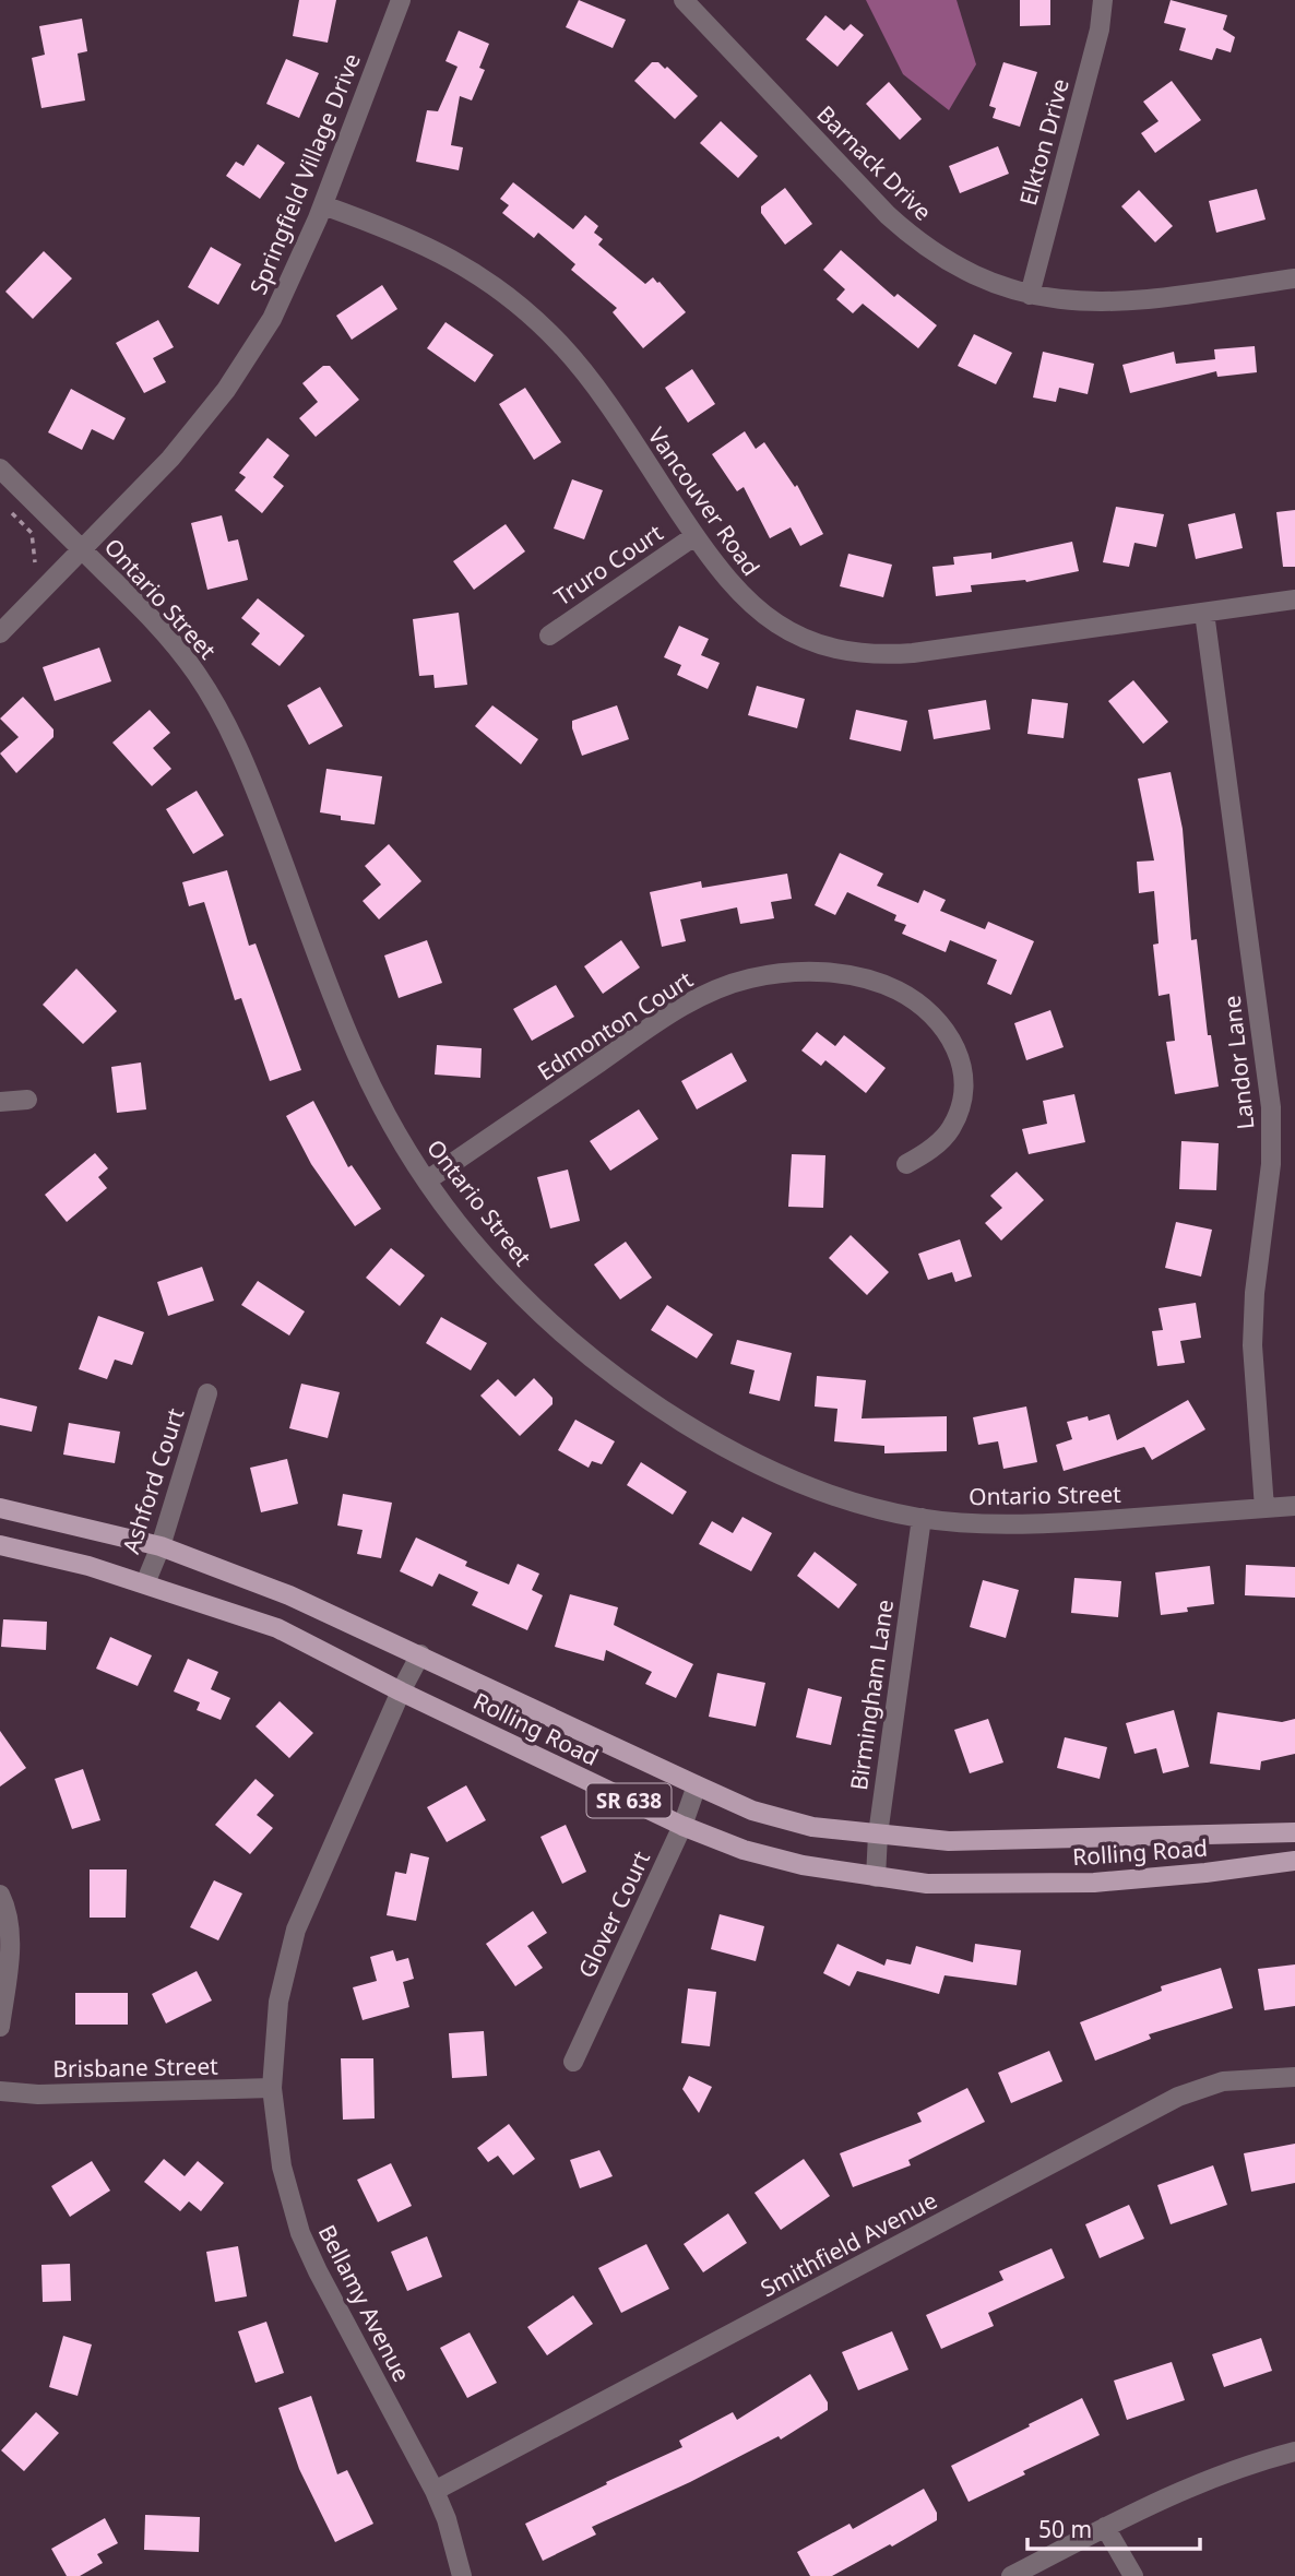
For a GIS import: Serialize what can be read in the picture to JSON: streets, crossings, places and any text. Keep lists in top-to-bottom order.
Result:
{
  "streets": {
    "main road": ["Rolling Road", "SR 638"],
    "street": [
      "Elkton Drive",
      "Barnack Drive",
      "Springfield Village Drive",
      "Vancouver Road",
      "Truro Court",
      "Ontario Street",
      "Edmonton Court",
      "Landor Lane",
      "Ashford Court",
      "Birmingham Lane",
      "Glover Court",
      "Brisbane Street",
      "Smithfield Avenue",
      "Bellamy Avenue"
    ]
  },
  "crossings": [
    ["Elkton Drive", "Barnack Drive"],
    ["Springfield Village Drive", "Vancouver Road"],
    ["Springfield Village Drive", "Ontario Street"],
    ["Vancouver Road", "Truro Court"],
    ["Vancouver Road", "Landor Lane"],
    ["Ontario Street", "Edmonton Court"],
    ["Ontario Street", "Landor Lane"],
    ["Ontario Street", "Birmingham Lane"],
    ["Ashford Court", "Rolling Road"],
    ["Birmingham Lane", "Rolling Road"],
    ["Rolling Road", "Glover Court"],
    ["Rolling Road", "Bellamy Avenue"],
    ["Brisbane Street", "Bellamy Avenue"],
    ["Smithfield Avenue", "Bellamy Avenue"]
  ],
  "scale_bar": "50 m"
}
